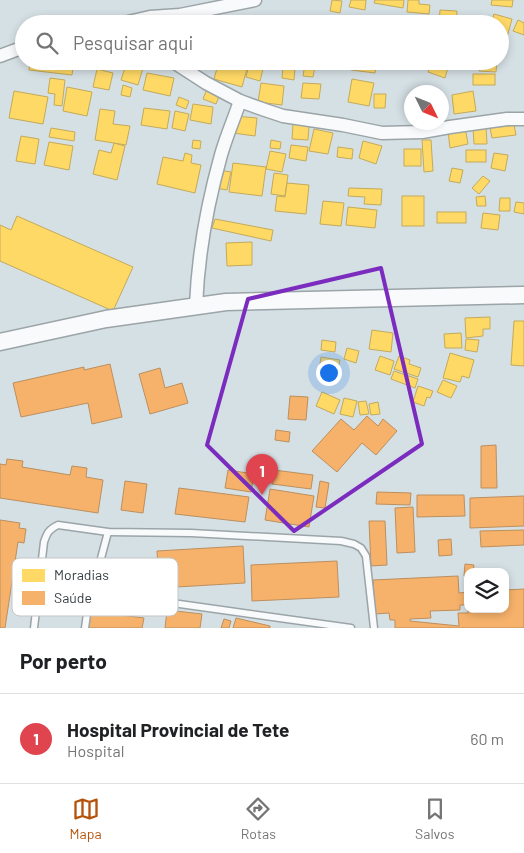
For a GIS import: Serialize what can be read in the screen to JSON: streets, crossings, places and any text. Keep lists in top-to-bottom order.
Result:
{
  "legend": ["Moradias", "Saúde"],
  "north": "bottom right",
  "page": {
    "search": "Pesquisar aqui",
    "pins": "1",
    "heading": "Por perto",
    "list": [
      {
        "mark": "1",
        "name": "Hospital Provincial de Tete",
        "note": "Hospital",
        "value": "60 m"
      }
    ],
    "nav": ["Mapa", "Rotas", "Salvos"]
  }
}
